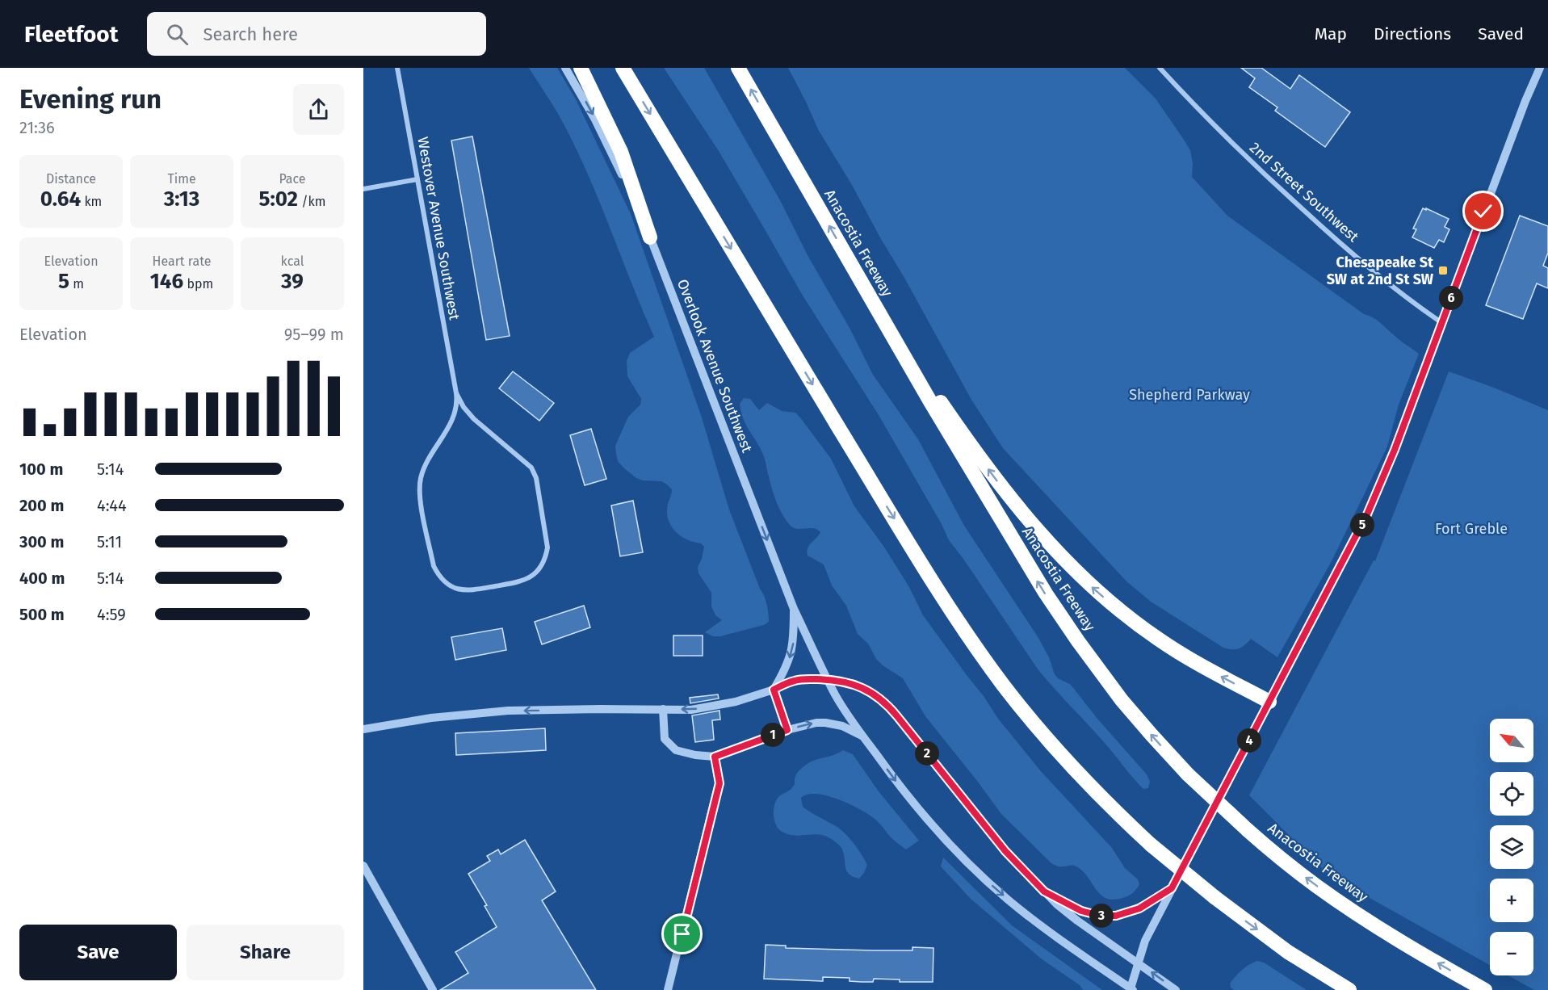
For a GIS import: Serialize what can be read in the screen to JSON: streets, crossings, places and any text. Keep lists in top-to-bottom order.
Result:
{
  "streets": {
    "highway": ["Anacostia Freeway"],
    "street": ["2nd Street Southwest", "Westover Avenue Southwest", "Overlook Avenue Southwest"]
  },
  "parks": ["Shepherd Parkway", "Fort Greble"],
  "places": {
    "transit": ["Chesapeake St SW at 2nd St SW"]
  },
  "north": "top left",
  "page": {
    "header": "Fleetfoot",
    "search": "Search here",
    "nav": ["Map", "Directions", "Saved"],
    "heading": ["Evening run", "21:36"],
    "stats": [
      ["Distance", "0.64 km"],
      ["Time", "3:13"],
      ["Pace", "5:02 /km"],
      ["Elevation", "5 m"],
      ["Heart rate", "146 bpm"],
      ["kcal", "39"]
    ],
    "pins": [
      "6",
      "5",
      "1",
      "4",
      "2",
      "3"
    ],
    "chart": ["Elevation", "95–99 m"],
    "list": [
      {
        "name": "100 m",
        "note": "5:14"
      },
      {
        "name": "200 m",
        "note": "4:44"
      },
      {
        "name": "300 m",
        "note": "5:11"
      },
      {
        "name": "400 m",
        "note": "5:14"
      },
      {
        "name": "500 m",
        "note": "4:59"
      }
    ],
    "map_buttons": ["+", "−"],
    "buttons": ["Save", "Share"]
  }
}
